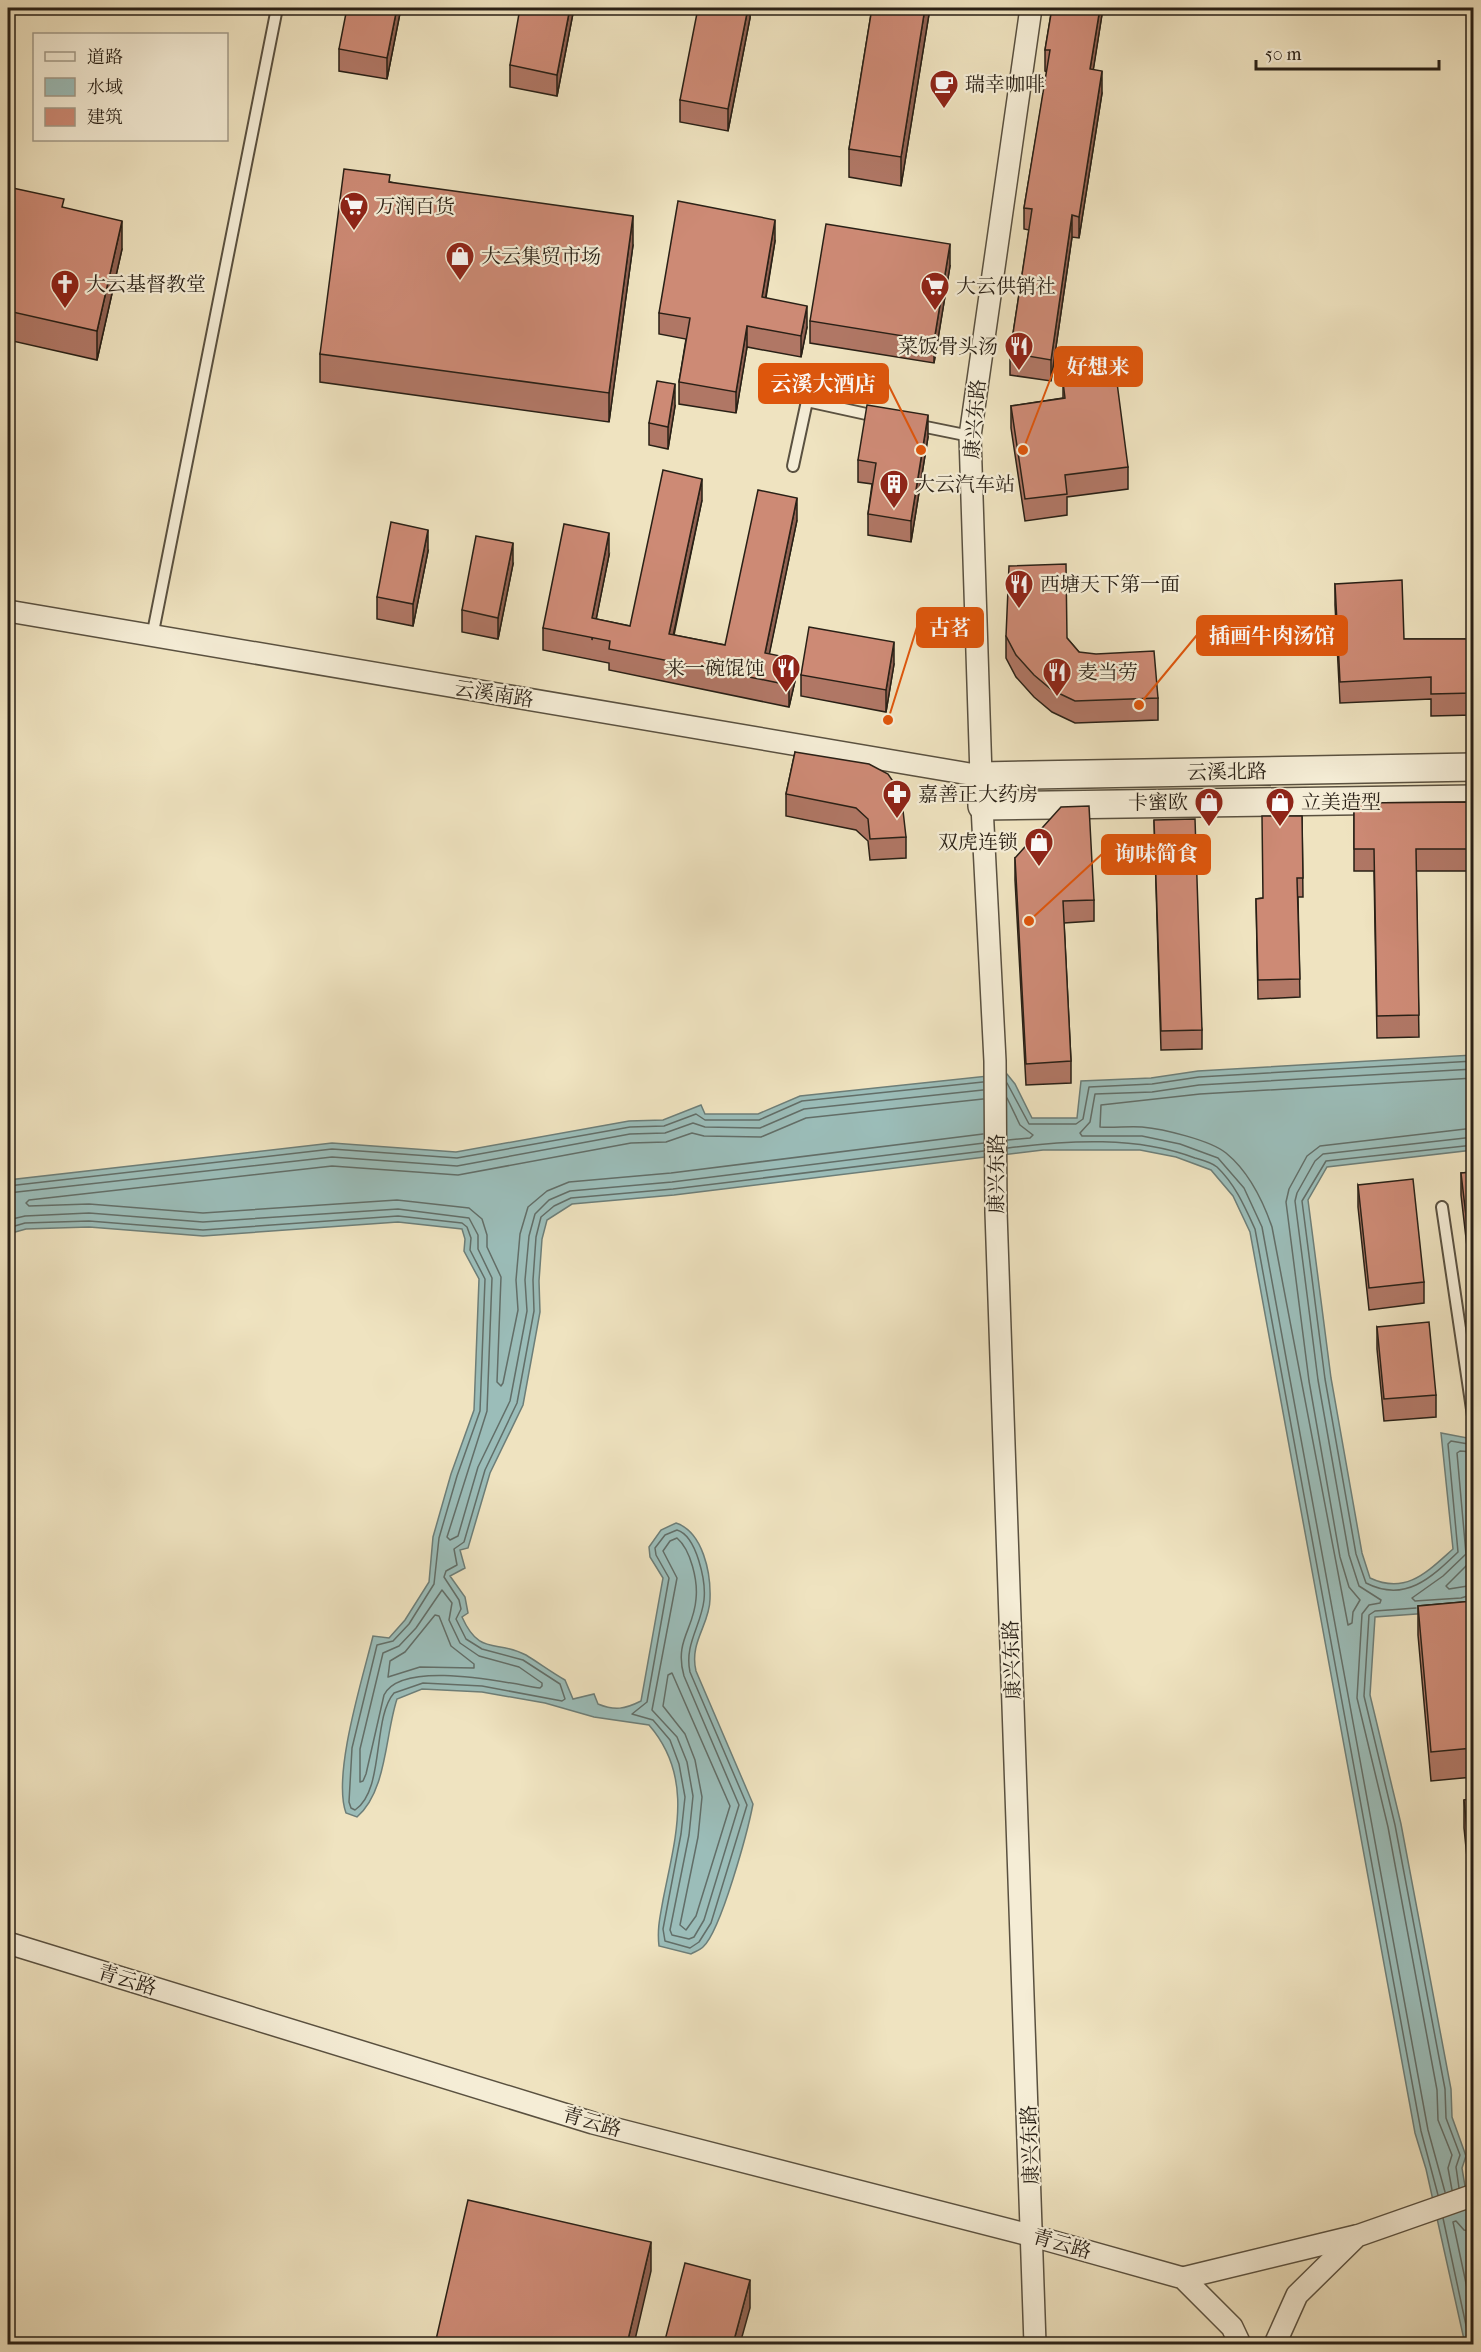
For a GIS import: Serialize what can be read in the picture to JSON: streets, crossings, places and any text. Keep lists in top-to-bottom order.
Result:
{
  "streets": {
    "street": [
      "康兴东路",
      "云溪南路",
      "云溪北路",
      "青云路"
    ]
  },
  "crossings": [
    ["康兴东路", "云溪南路"],
    ["康兴东路", "云溪北路"],
    ["康兴东路", "青云路"],
    ["云溪南路", "云溪北路"]
  ],
  "places": {
    "cafe": ["瑞幸咖啡"],
    "supermarket": ["万润百货", "大云供销社"],
    "shop": [
      "大云集贸市场",
      "卡蜜欧",
      "立美造型",
      "双虎连锁"
    ],
    "church": ["大云基督教堂"],
    "restaurant": [
      "菜饭骨头汤",
      "西塘天下第一面",
      "来一碗馄饨",
      "麦当劳"
    ],
    "other": [
      "云溪大酒店",
      "好想来",
      "插画牛肉汤馆",
      "古茗",
      "询味简食"
    ],
    "building": ["大云汽车站"],
    "pharmacy": ["嘉善正大药房"]
  },
  "legend": ["道路", "水域", "建筑"],
  "scale_bar": "50 m"
}
